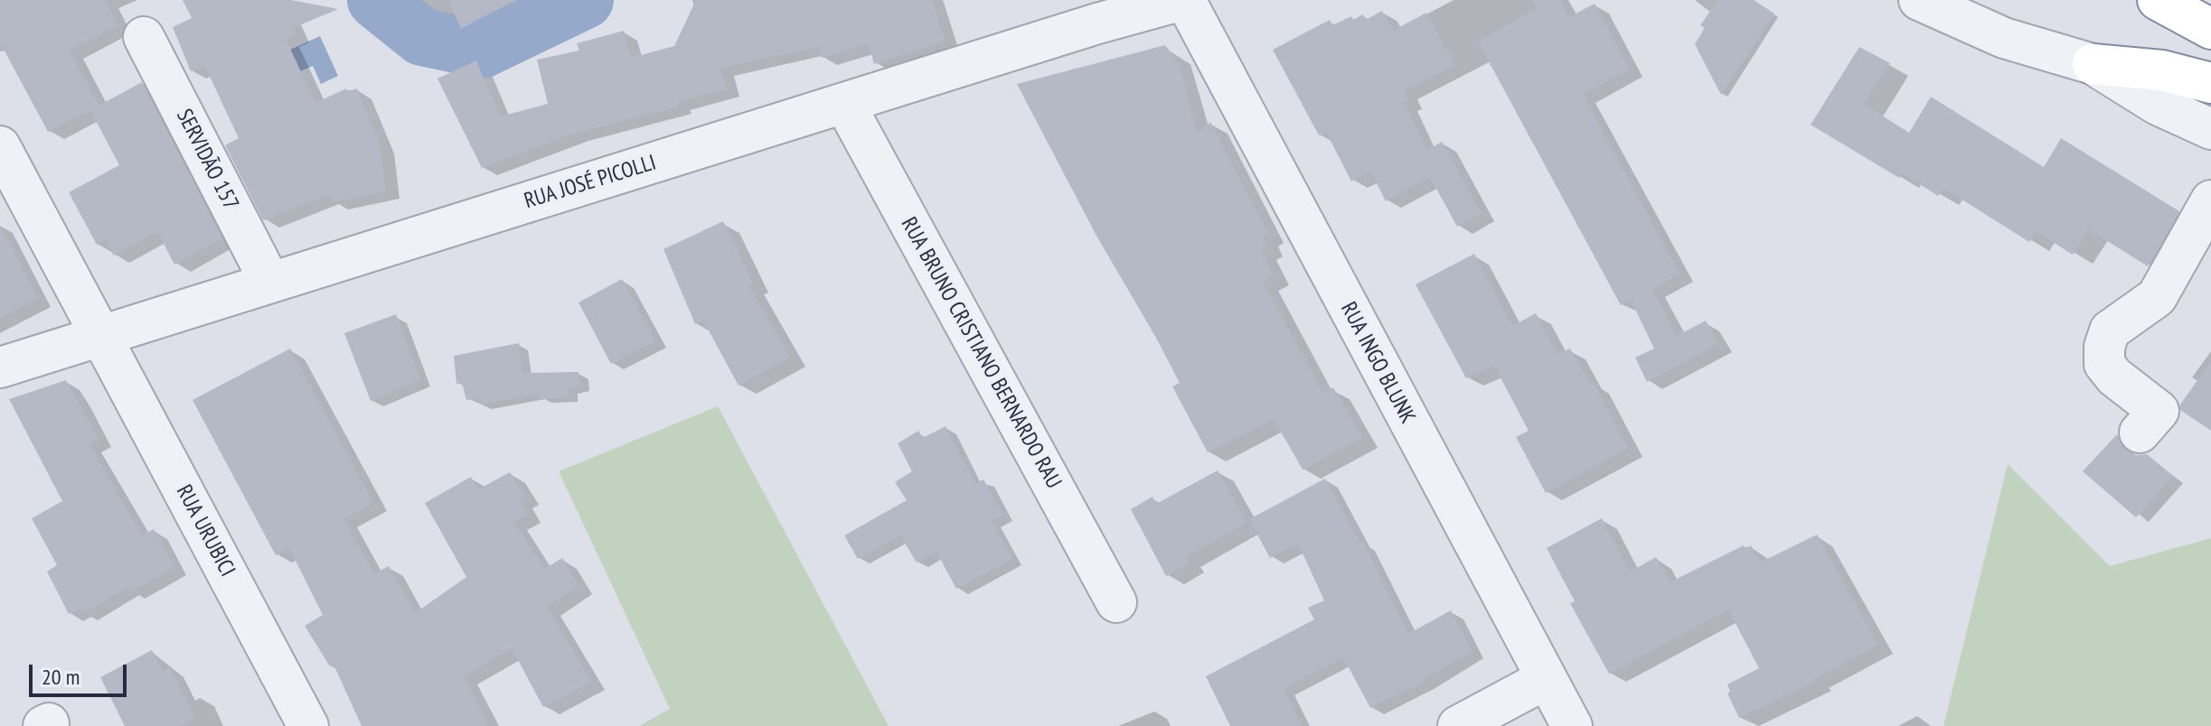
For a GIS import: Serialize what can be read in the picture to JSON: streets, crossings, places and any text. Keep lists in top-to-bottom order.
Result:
{
  "streets": {
    "street": [
      "SERVIDÃO 157",
      "RUA JOSÉ PICOLLI",
      "RUA BRUNO CRISTIANO BERNARDO RAU",
      "RUA INGO BLUNK",
      "RUA URUBICI"
    ]
  },
  "crossings": [
    ["SERVIDÃO 157", "RUA JOSÉ PICOLLI"],
    ["RUA JOSÉ PICOLLI", "RUA BRUNO CRISTIANO BERNARDO RAU"],
    ["RUA JOSÉ PICOLLI", "RUA INGO BLUNK"],
    ["RUA JOSÉ PICOLLI", "RUA URUBICI"]
  ],
  "scale_bar": "20 m"
}
